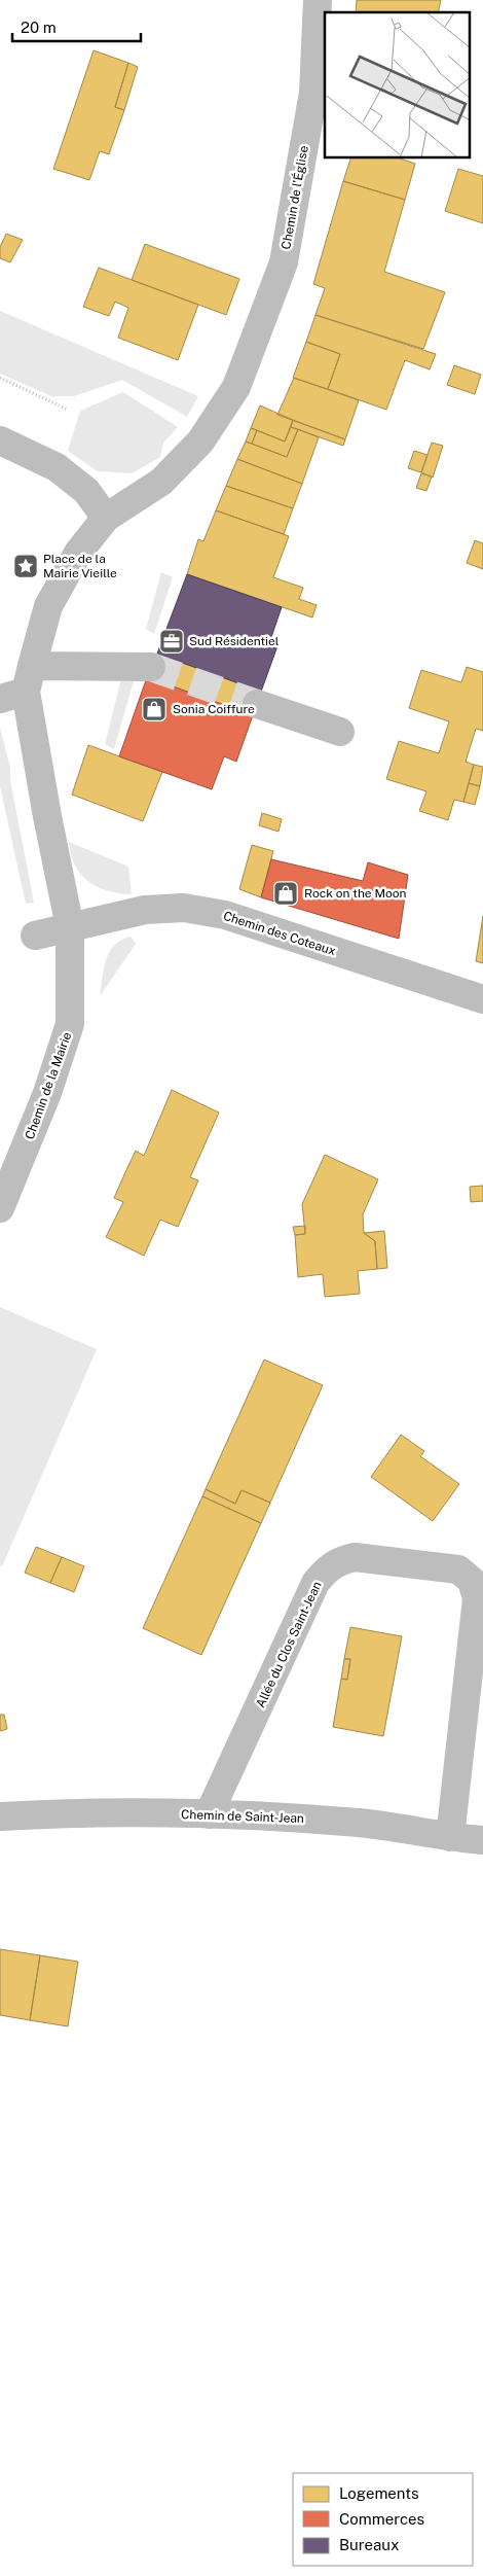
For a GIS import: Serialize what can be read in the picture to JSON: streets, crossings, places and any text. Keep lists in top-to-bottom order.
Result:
{
  "streets": {
    "street": [
      "Chemin de l'Église",
      "Chemin des Coteaux",
      "Chemin de la Mairie",
      "Allée du Clos Saint-Jean",
      "Chemin de Saint-Jean"
    ]
  },
  "crossings": [
    ["Chemin des Coteaux", "Chemin de la Mairie"],
    ["Allée du Clos Saint-Jean", "Chemin de Saint-Jean"]
  ],
  "places": {
    "place": ["Place de la Mairie Vieille"],
    "office": ["Sud Résidentiel"],
    "shop": ["Sonia Coiffure", "Rock on the Moon"]
  },
  "legend": ["Logements", "Commerces", "Bureaux"],
  "scale_bar": "20 m"
}
